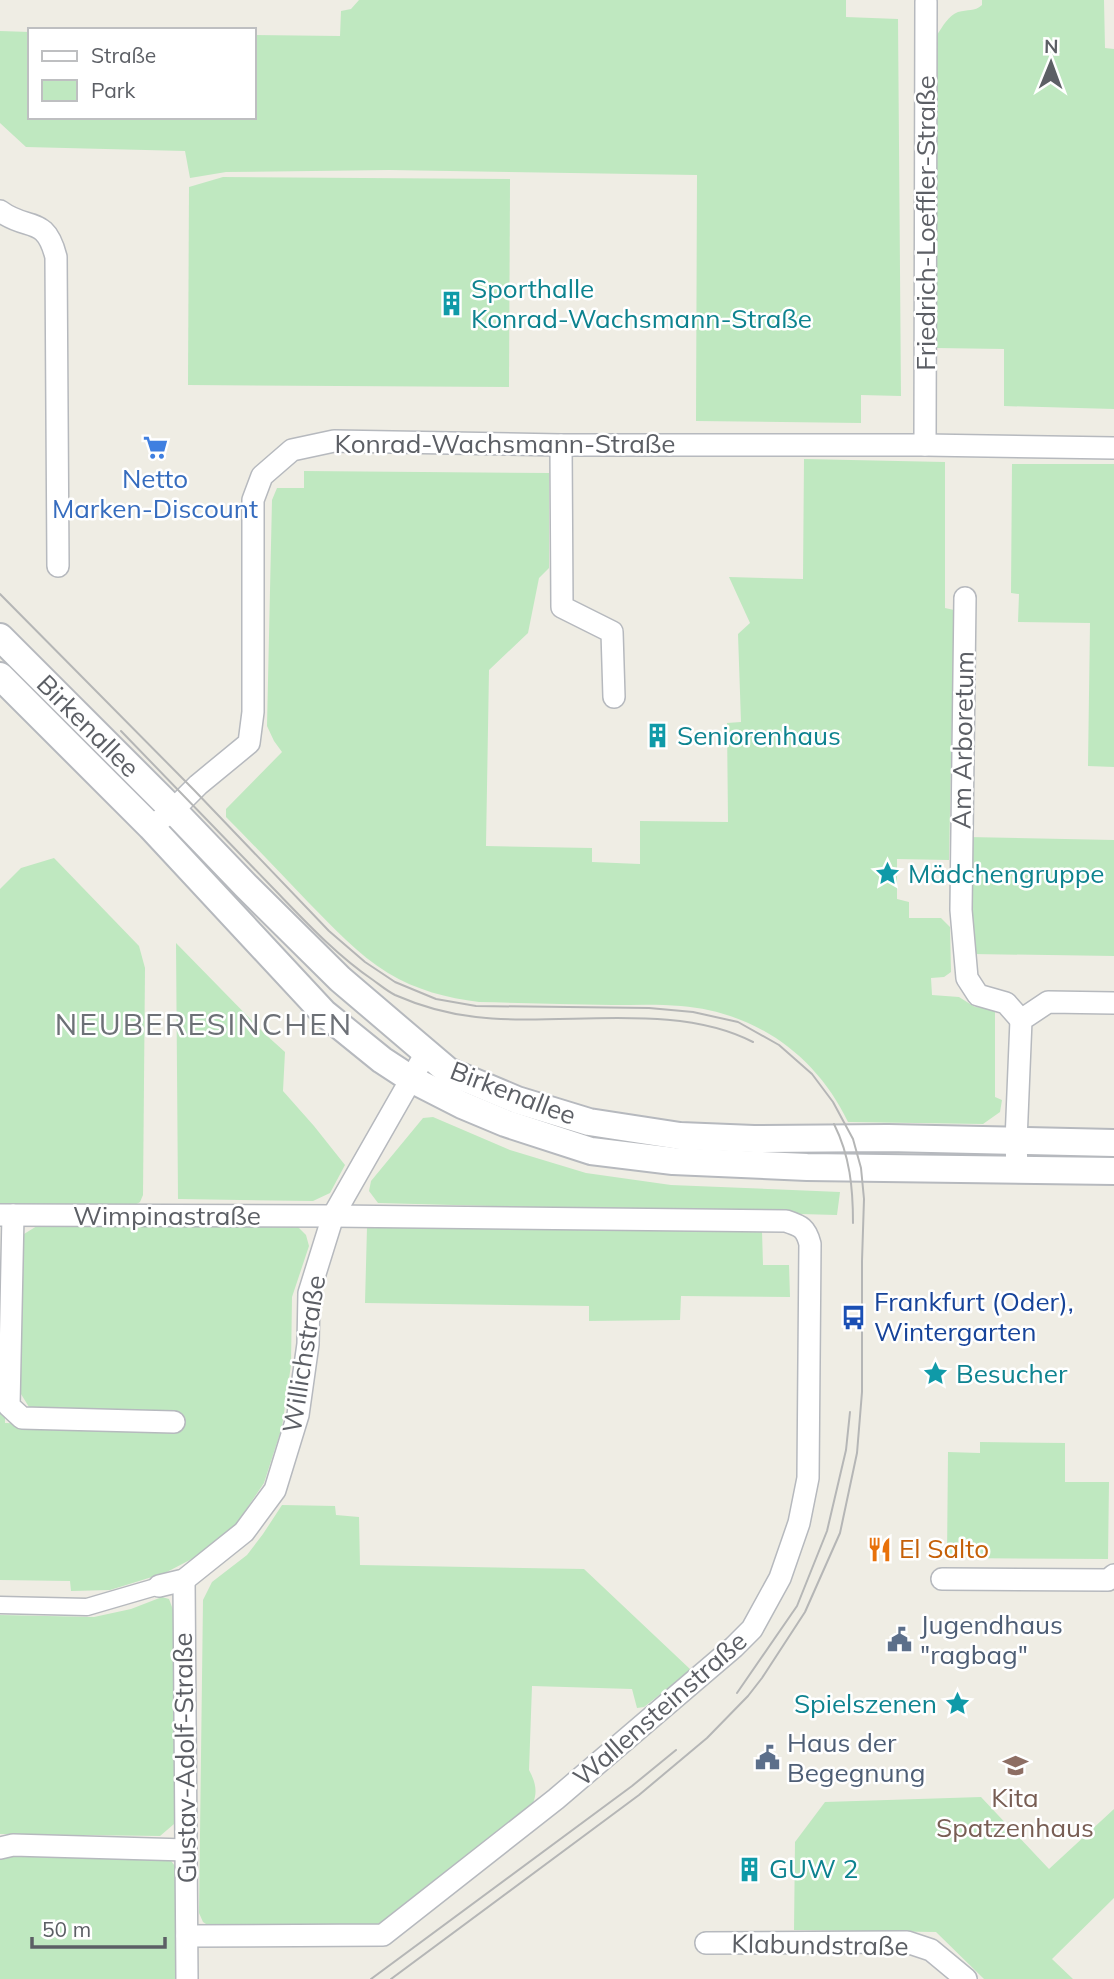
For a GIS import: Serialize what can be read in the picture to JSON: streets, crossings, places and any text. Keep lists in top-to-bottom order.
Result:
{
  "streets": {
    "street": [
      "Friedrich-Loeffler-Straße",
      "Konrad-Wachsmann-Straße",
      "Birkenallee",
      "Am Arboretum",
      "Wimpinastraße",
      "Willichstraße",
      "Wallensteinstraße",
      "Gustav-Adolf-Straße",
      "Klabundstraße"
    ]
  },
  "crossings": [
    ["Friedrich-Loeffler-Straße", "Konrad-Wachsmann-Straße"],
    ["Konrad-Wachsmann-Straße", "Birkenallee"],
    ["Birkenallee", "Willichstraße"],
    ["Wimpinastraße", "Willichstraße"],
    ["Wimpinastraße", "Wallensteinstraße"],
    ["Willichstraße", "Wallensteinstraße"],
    ["Willichstraße", "Gustav-Adolf-Straße"],
    ["Wallensteinstraße", "Gustav-Adolf-Straße"]
  ],
  "districts": ["NEUBERESINCHEN"],
  "places": {
    "building": ["Sporthalle Konrad-Wachsmann-Straße", "Seniorenhaus", "GUW 2"],
    "supermarket": ["Netto Marken-Discount"],
    "place": ["Mädchengruppe", "Besucher", "Spielszenen"],
    "bus stop": ["Frankfurt (Oder), Wintergarten"],
    "restaurant": ["El Salto"],
    "public building": ["Jugendhaus \"ragbag\"", "Haus der Begegnung"],
    "school or university": ["Kita Spatzenhaus"]
  },
  "legend": ["Straße", "Park"],
  "scale_bar": "50 m",
  "north": "top"
}
